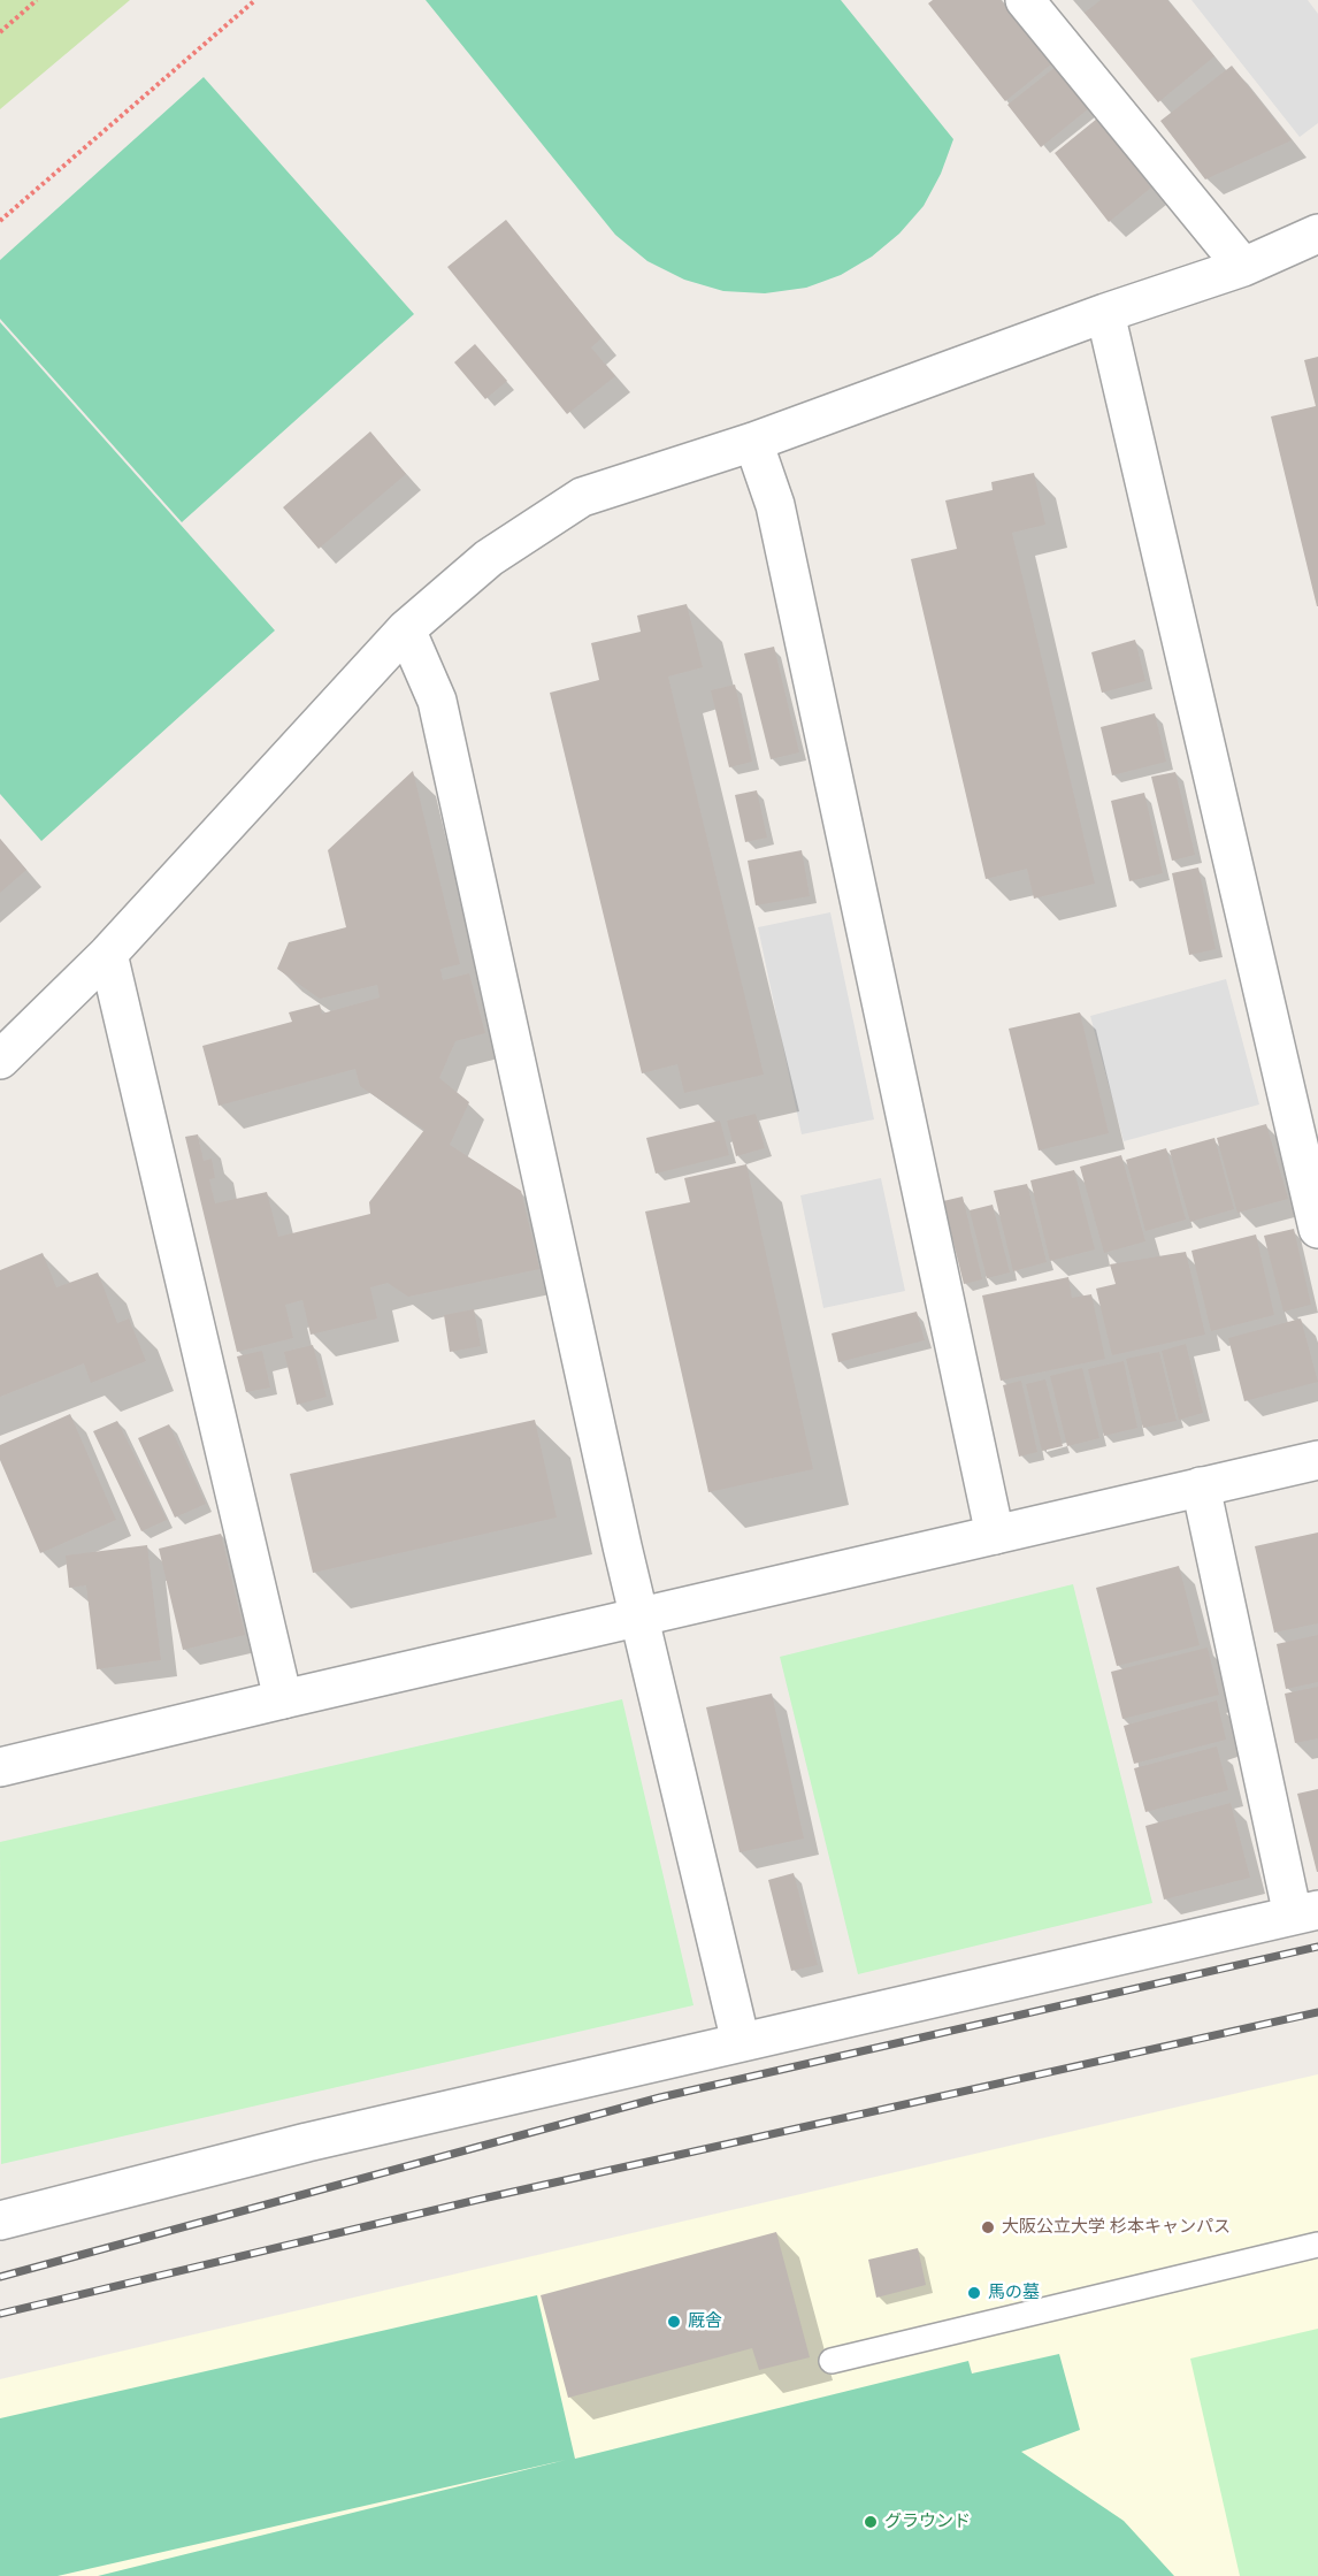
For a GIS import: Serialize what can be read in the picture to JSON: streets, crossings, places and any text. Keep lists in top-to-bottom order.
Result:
{
  "places": [
    "大阪公立大学 杉本キャンパス",
    "馬の墓",
    "厩舎",
    "グラウンド"
  ]
}
